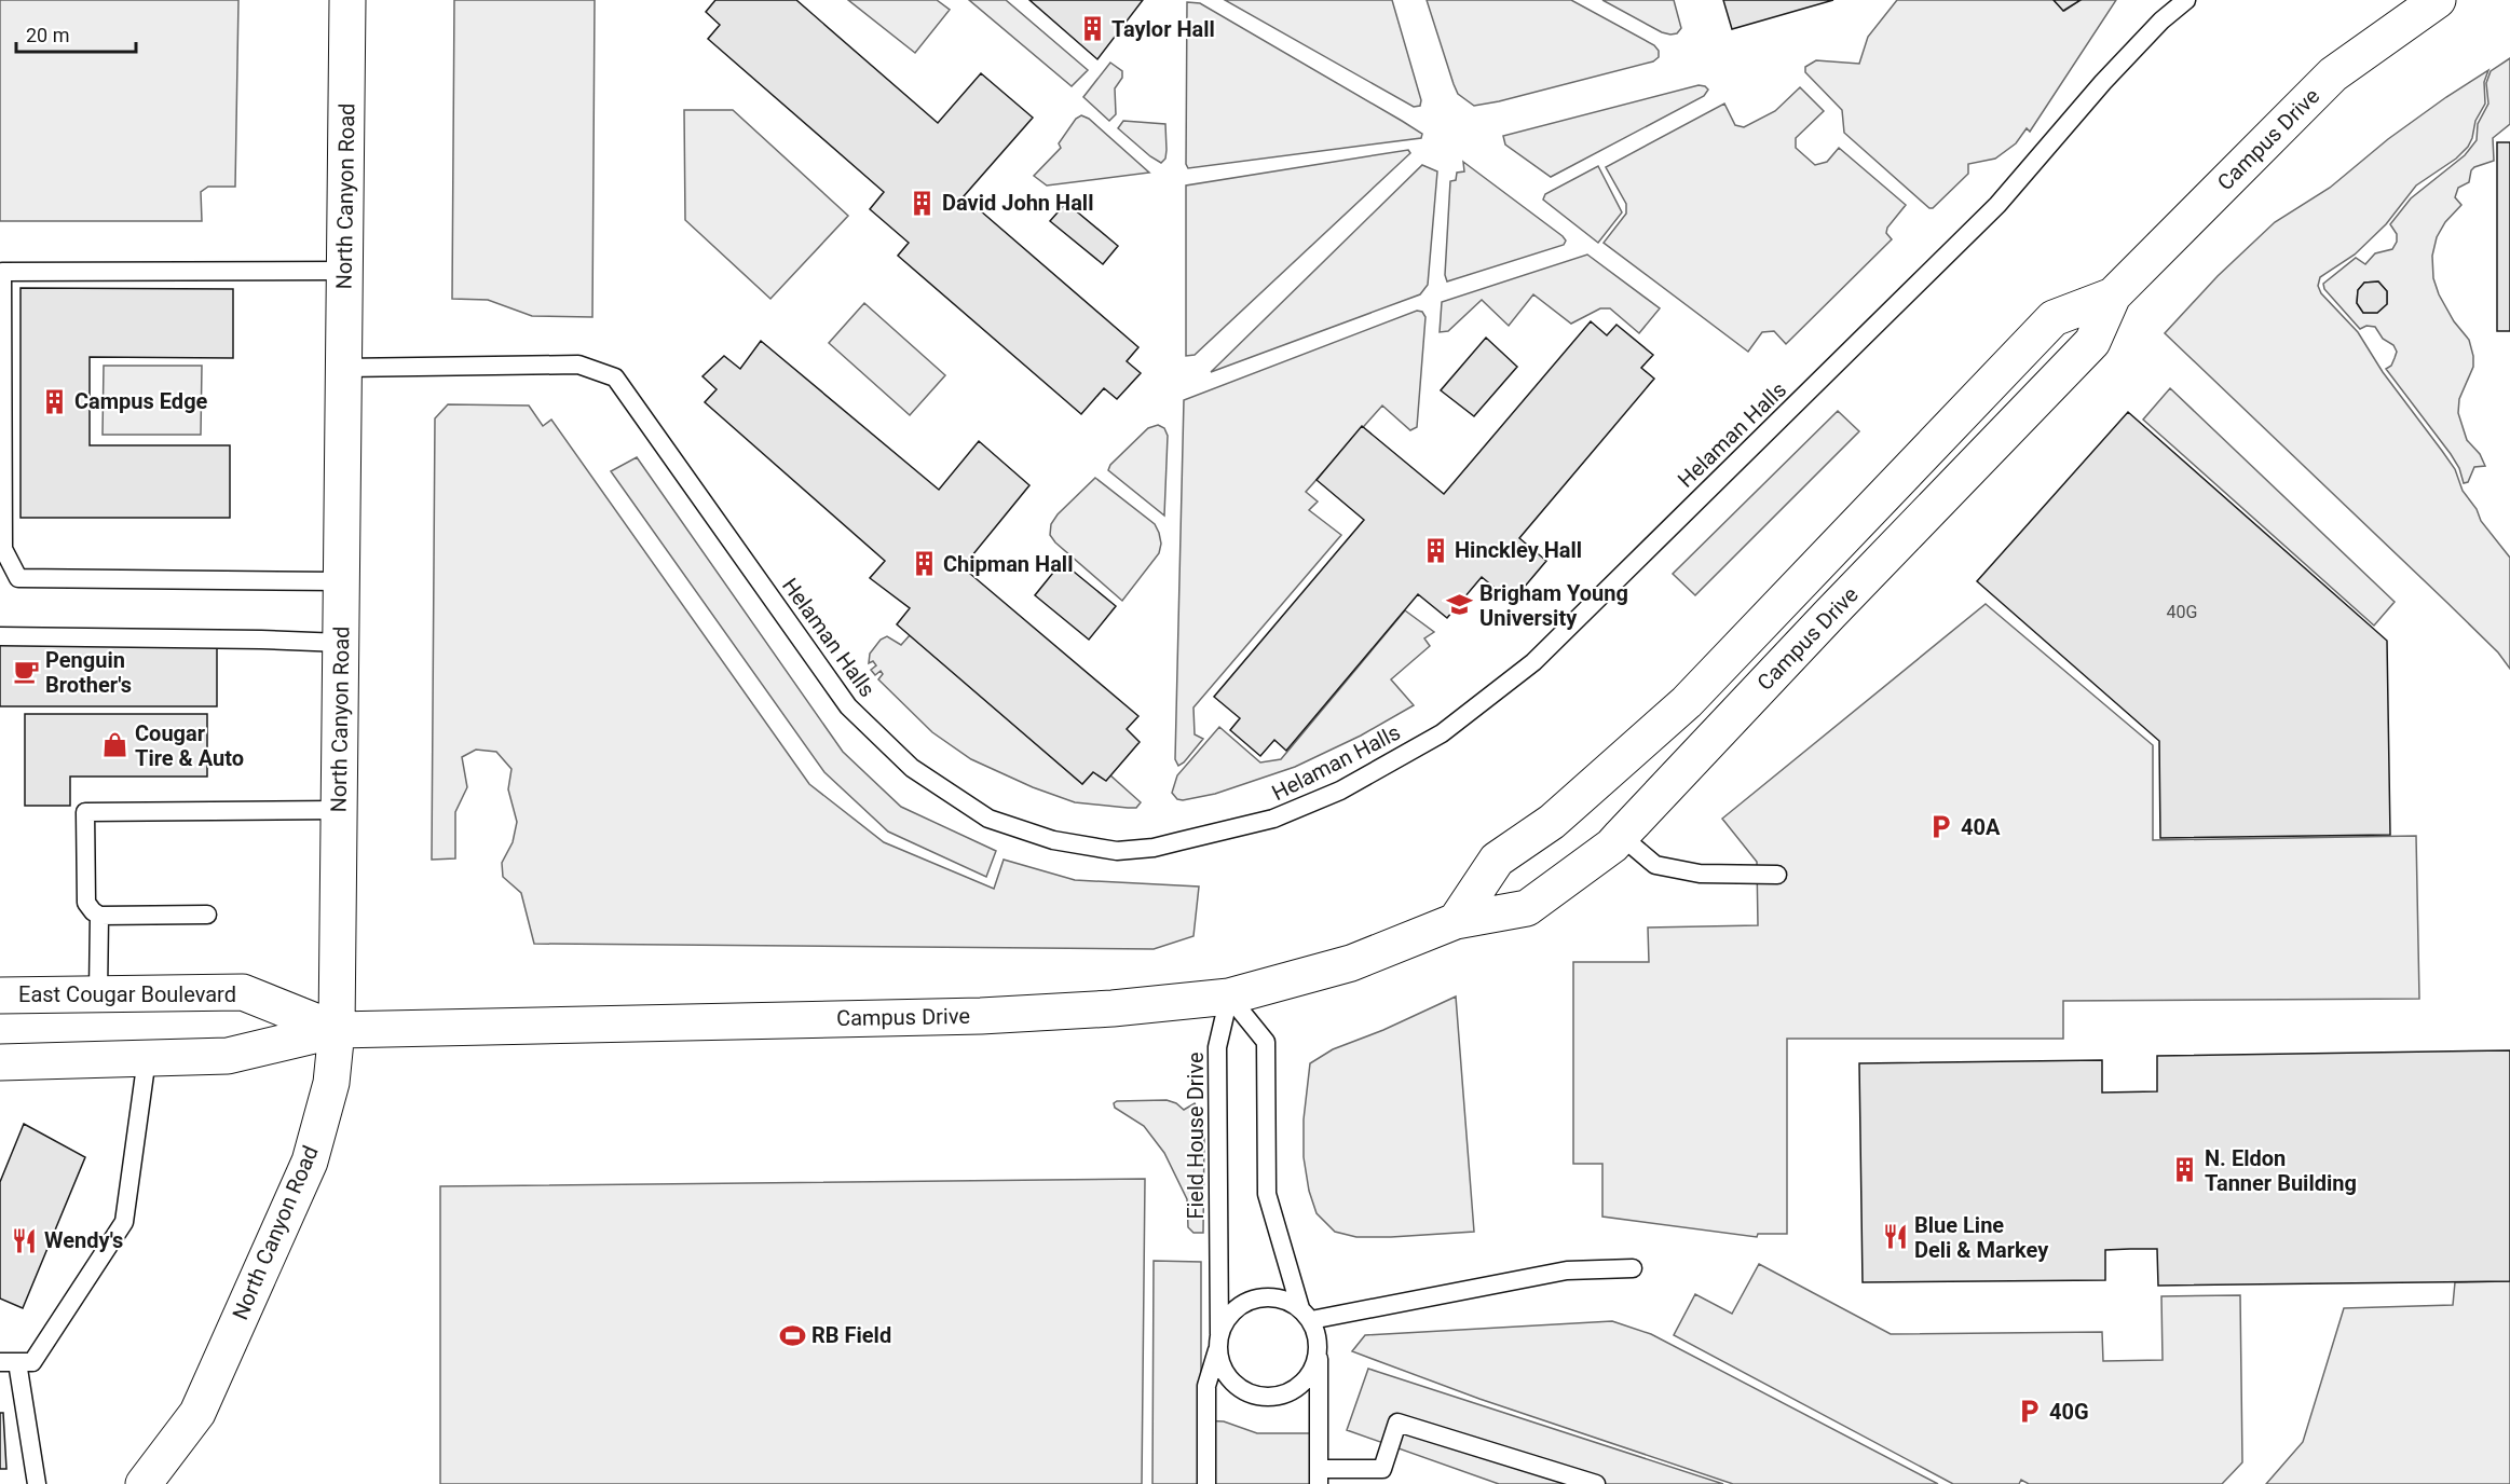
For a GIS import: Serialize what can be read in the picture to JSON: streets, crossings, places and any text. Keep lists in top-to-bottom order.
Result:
{
  "streets": {
    "main road": ["Campus Drive", "North Canyon Road", "East Cougar Boulevard"],
    "lane": ["Helaman Halls", "Field House Drive"]
  },
  "crossings": [
    ["Campus Drive", "North Canyon Road"],
    ["Campus Drive", "East Cougar Boulevard"],
    ["Campus Drive", "Field House Drive"],
    ["North Canyon Road", "Helaman Halls"],
    ["North Canyon Road", "East Cougar Boulevard"]
  ],
  "places": {
    "building": [
      "Taylor Hall",
      "David John Hall",
      "Campus Edge",
      "Hinckley Hall",
      "Chipman Hall",
      "N. Eldon Tanner Building"
    ],
    "school or university": ["Brigham Young University"],
    "cafe": ["Penguin Brother's"],
    "shop": ["Cougar Tire & Auto"],
    "parking": ["40A", "40G"],
    "restaurant": ["Blue Line Deli & Markey", "Wendy's"],
    "sports": ["RB Field"]
  },
  "house_numbers": ["40G"],
  "scale_bar": "20 m"
}
